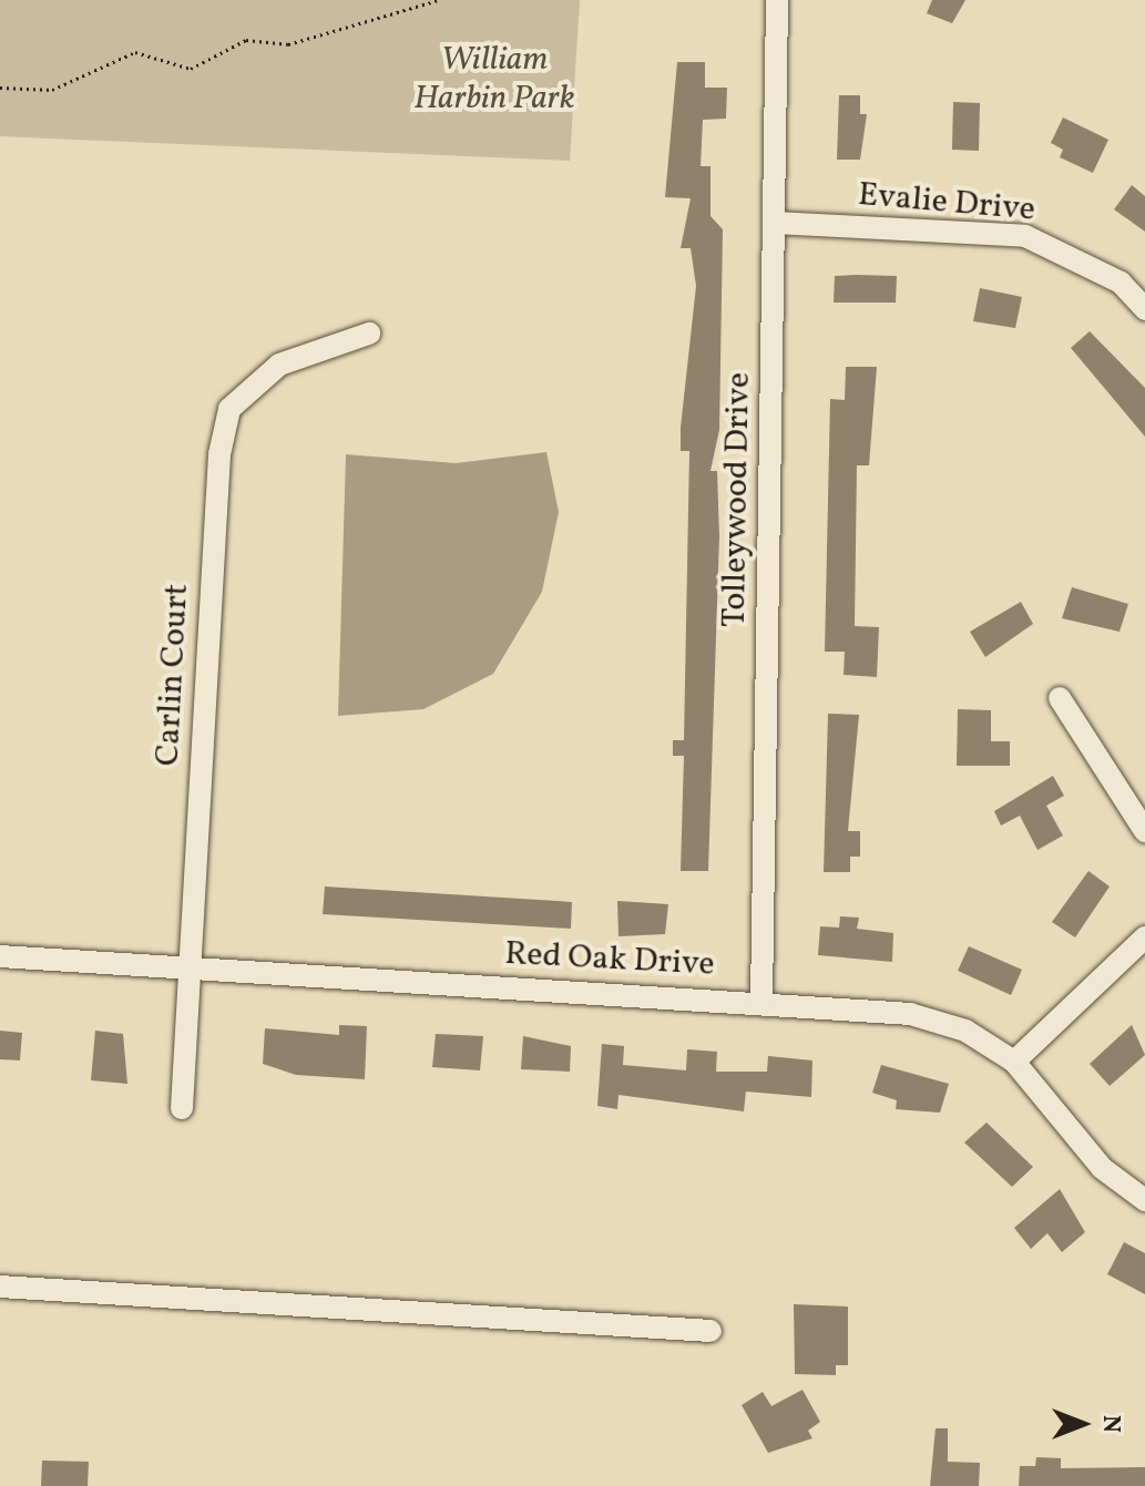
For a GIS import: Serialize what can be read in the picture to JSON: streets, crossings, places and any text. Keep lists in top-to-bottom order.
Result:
{
  "streets": {
    "street": [
      "Evalie Drive",
      "Tolleywood Drive",
      "Carlin Court",
      "Red Oak Drive"
    ]
  },
  "crossings": [
    ["Evalie Drive", "Tolleywood Drive"],
    ["Tolleywood Drive", "Red Oak Drive"],
    ["Carlin Court", "Red Oak Drive"]
  ],
  "parks": ["William Harbin Park"],
  "north": "right"
}
